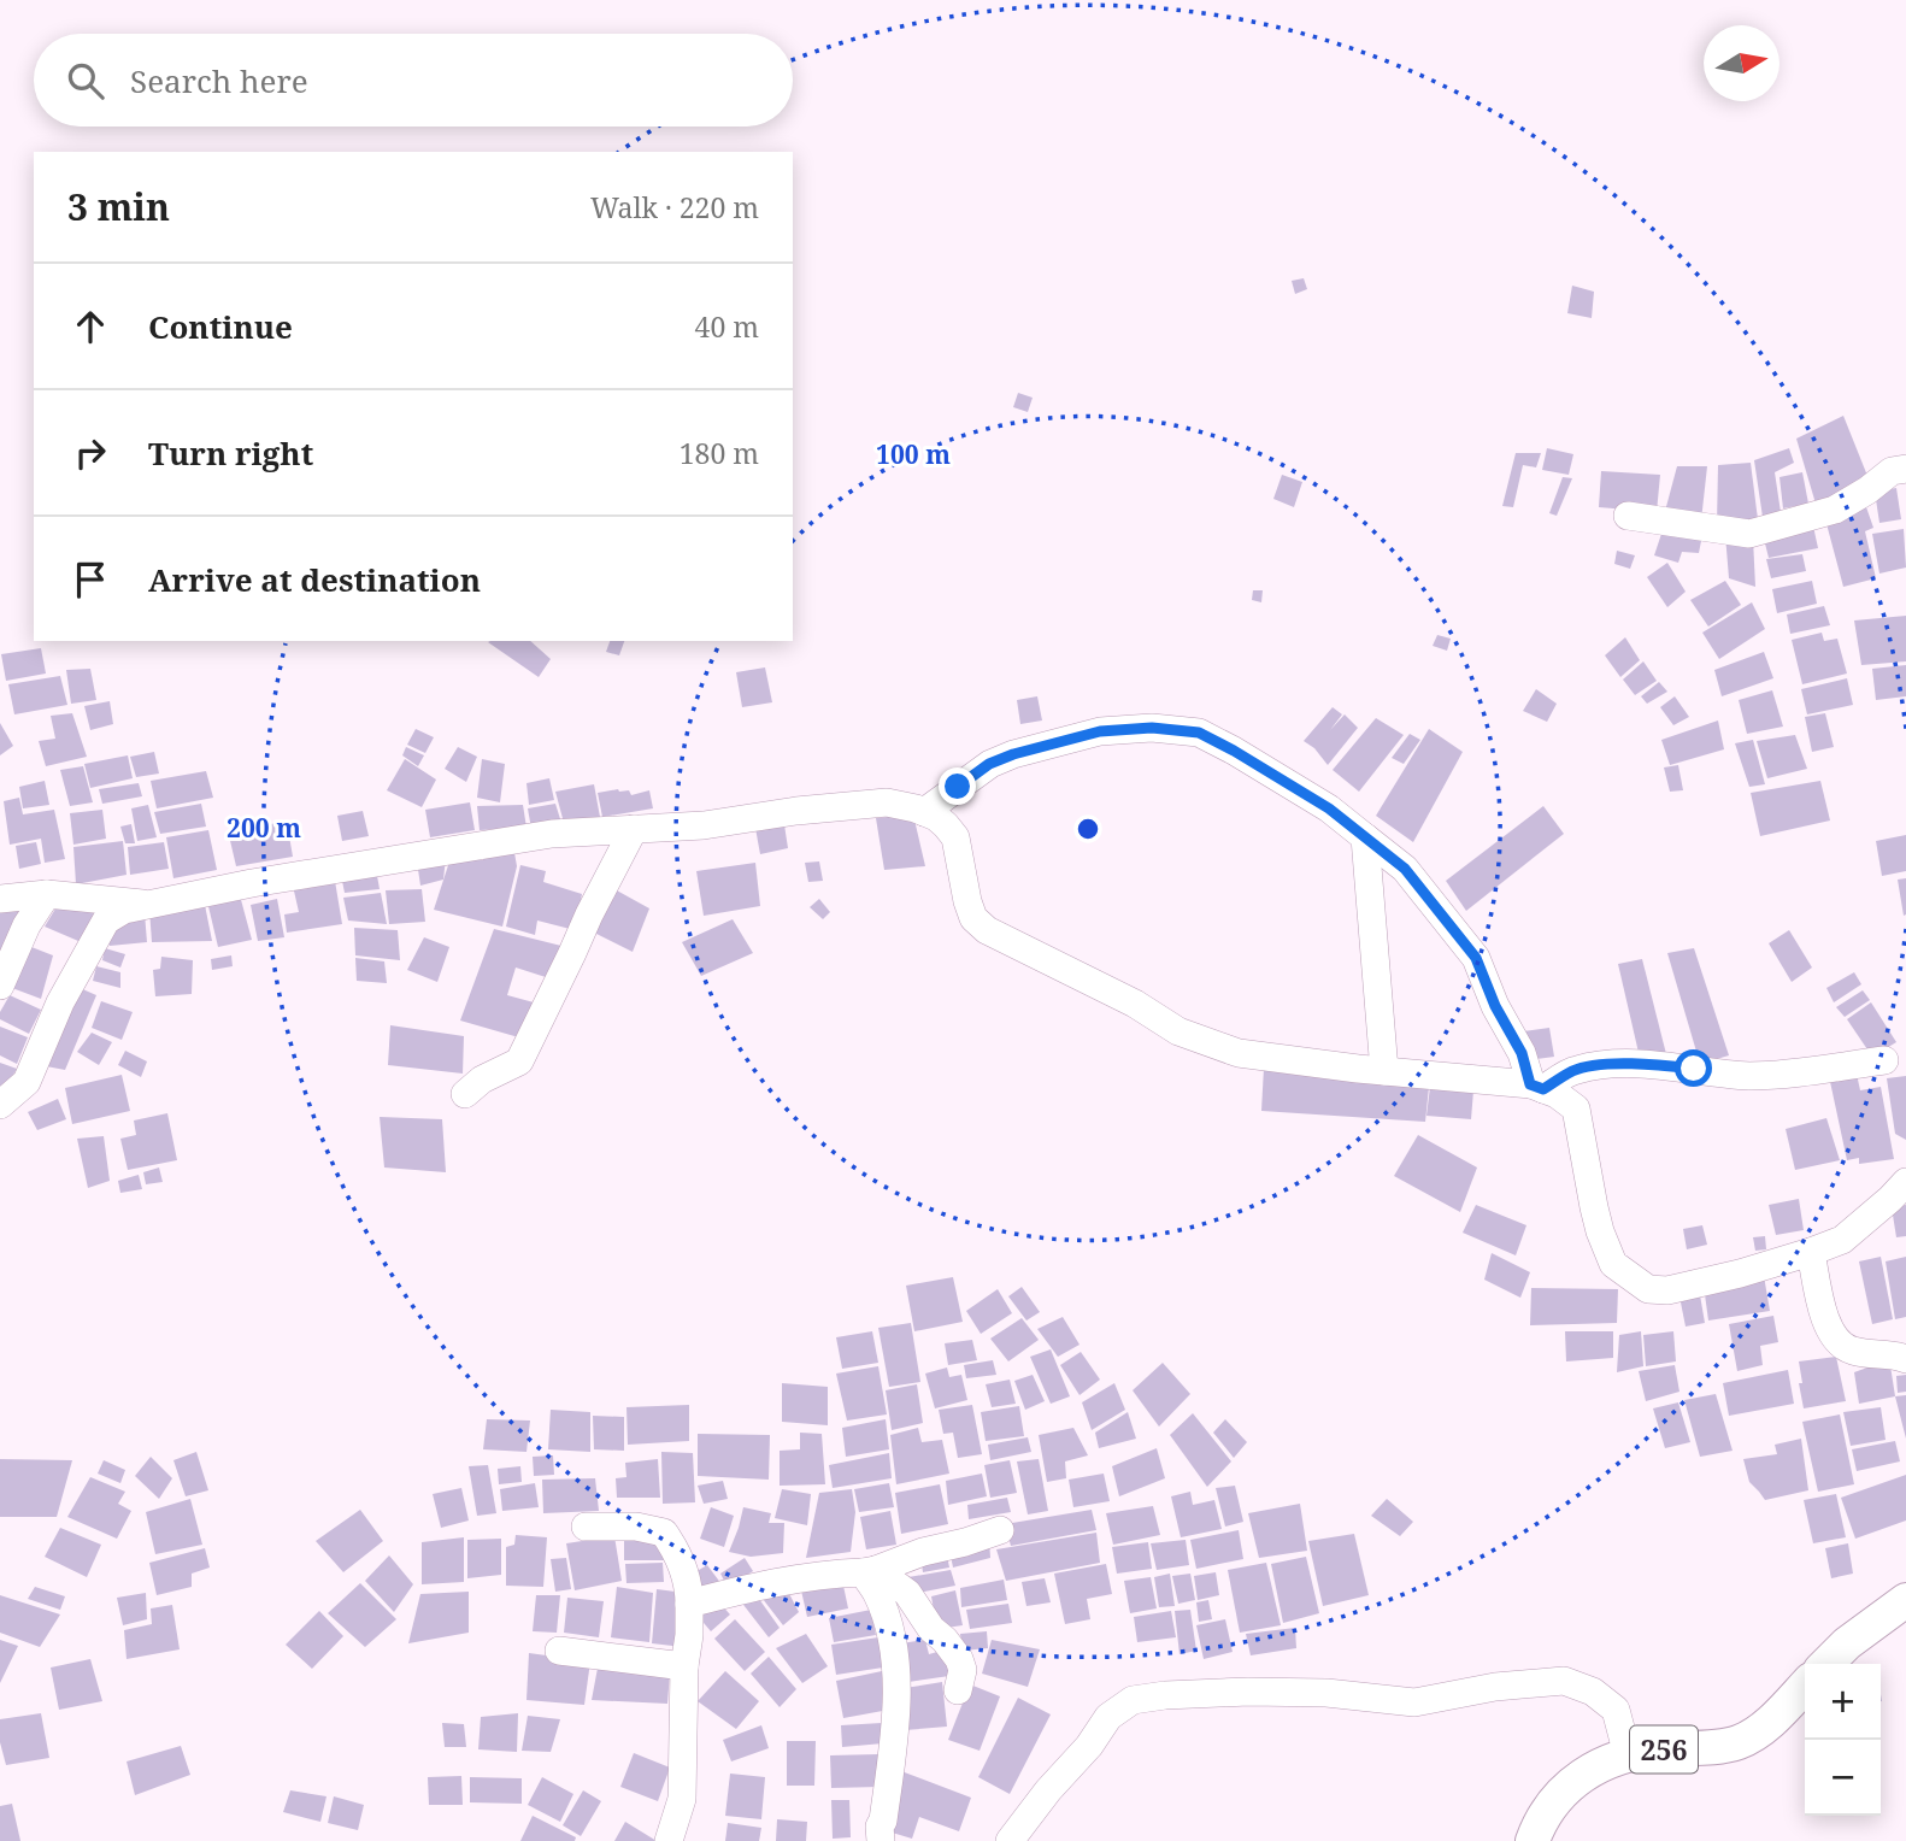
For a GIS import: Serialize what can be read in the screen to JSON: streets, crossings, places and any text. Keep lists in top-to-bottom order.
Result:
{
  "streets": {
    "main road": ["256"]
  },
  "north": "right",
  "page": {
    "search": "Search here",
    "heading": ["3 min", "Walk · 220 m"],
    "list": [
      ["Continue", "40 m"],
      ["Turn right", "180 m"],
      "Arrive at destination"
    ],
    "map_buttons": ["+", "−"]
  },
  "rings": ["100 m", "200 m"]
}
